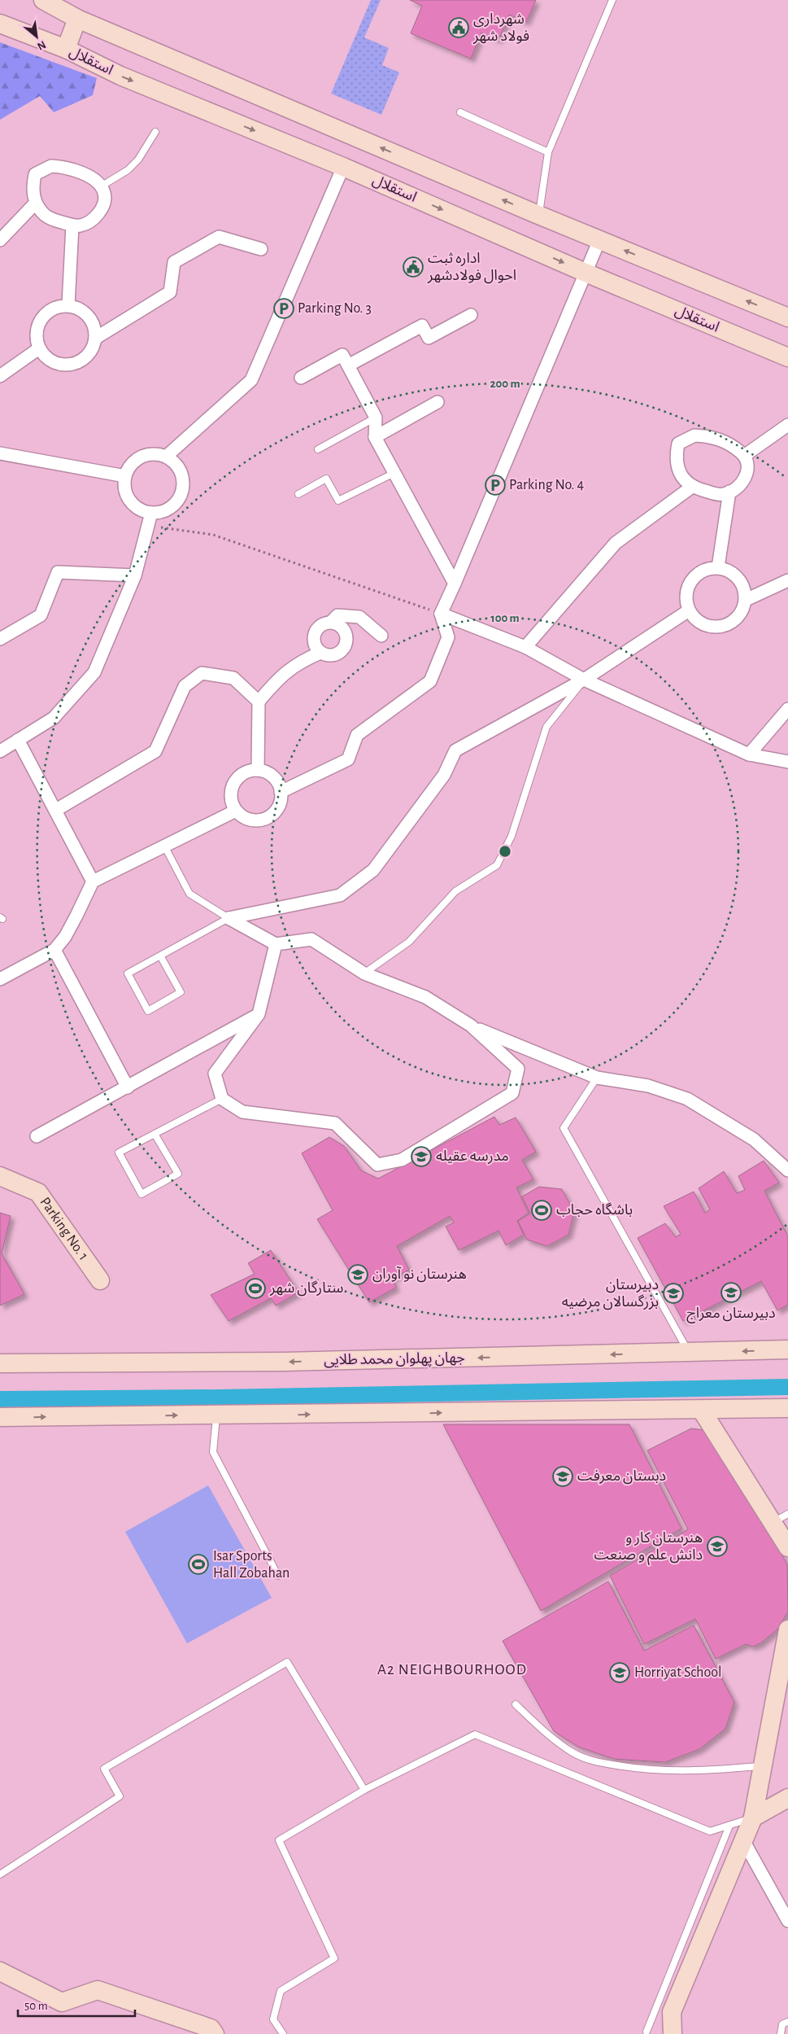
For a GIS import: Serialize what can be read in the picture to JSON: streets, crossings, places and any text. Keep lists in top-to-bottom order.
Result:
{
  "streets": {
    "street": ["استقلال", "Parking No. 1", "جهان پهلوان محمد طلایی"]
  },
  "districts": ["A2 NEIGHBOURHOOD"],
  "places": {
    "public building": ["شهرداری فولاد شهر", "اداره ثبت احوال فولادشهر"],
    "parking": ["Parking No. 3", "Parking No. 4"],
    "school or university": [
      "مدرسه عقیله",
      "هنرستان نو آوران",
      "دبیرستان معراج",
      "دبیرستان بزرگسالان مرضیه",
      "دبستان معرفت",
      "هنرستان کار و دانش علم و صنعت",
      "Horriyat School"
    ],
    "sports": ["باشگاه حجاب", "ستارگان شهر", "Isar Sports Hall Zobahan"]
  },
  "scale_bar": "50 m",
  "north": "bottom right",
  "rings": ["200 m", "100 m"]
}
